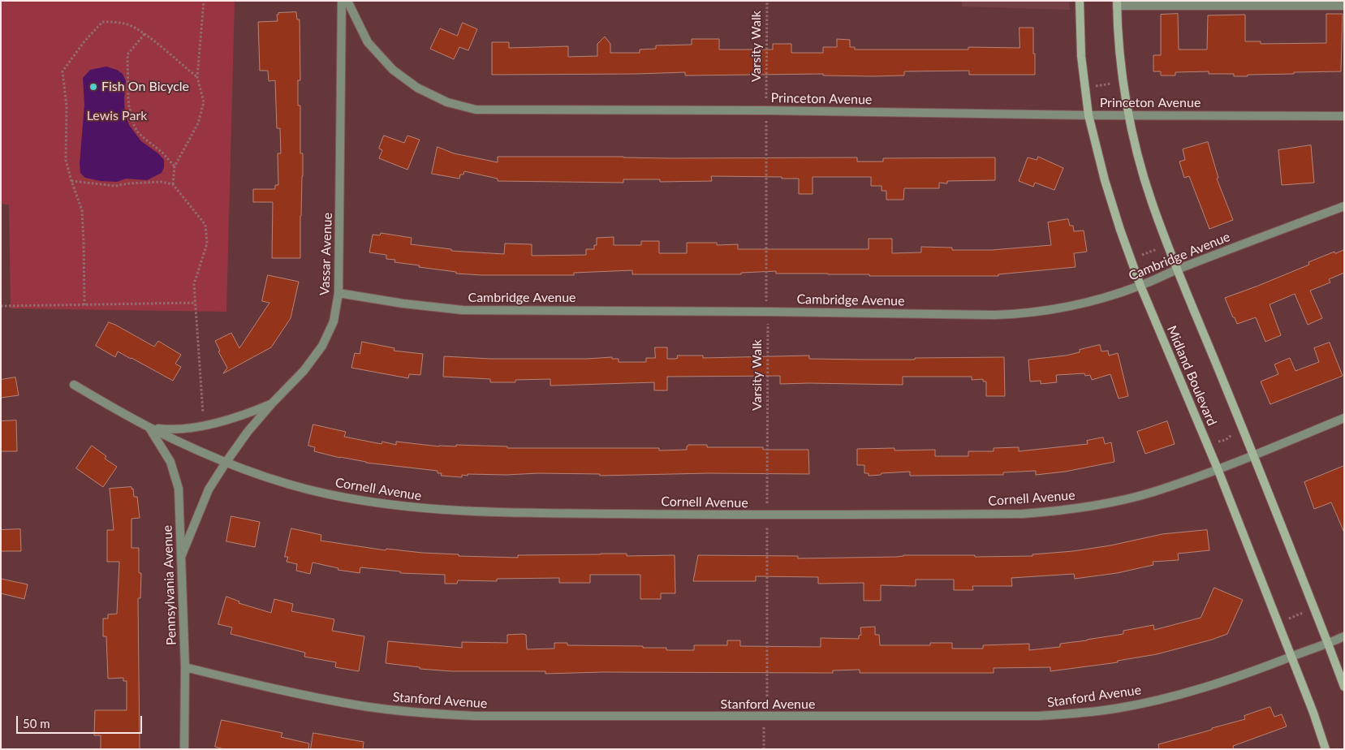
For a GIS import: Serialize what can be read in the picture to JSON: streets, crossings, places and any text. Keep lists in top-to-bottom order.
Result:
{
  "streets": {
    "main road": ["Midland Boulevard"],
    "street": [
      "Princeton Avenue",
      "Vassar Avenue",
      "Cambridge Avenue",
      "Cornell Avenue",
      "Pennsylvania Avenue",
      "Stanford Avenue"
    ],
    "path": ["Varsity Walk"]
  },
  "crossings": [
    ["Varsity Walk", "Princeton Avenue"],
    ["Varsity Walk", "Cambridge Avenue"],
    ["Varsity Walk", "Cornell Avenue"],
    ["Varsity Walk", "Stanford Avenue"],
    ["Princeton Avenue", "Midland Boulevard"],
    ["Vassar Avenue", "Cambridge Avenue"],
    ["Vassar Avenue", "Cornell Avenue"],
    ["Vassar Avenue", "Pennsylvania Avenue"],
    ["Cambridge Avenue", "Midland Boulevard"],
    ["Midland Boulevard", "Cornell Avenue"],
    ["Midland Boulevard", "Stanford Avenue"],
    ["Cornell Avenue", "Pennsylvania Avenue"],
    ["Pennsylvania Avenue", "Stanford Avenue"]
  ],
  "parks": ["Lewis Park"],
  "places": ["Fish On Bicycle"],
  "scale_bar": "50 m"
}
